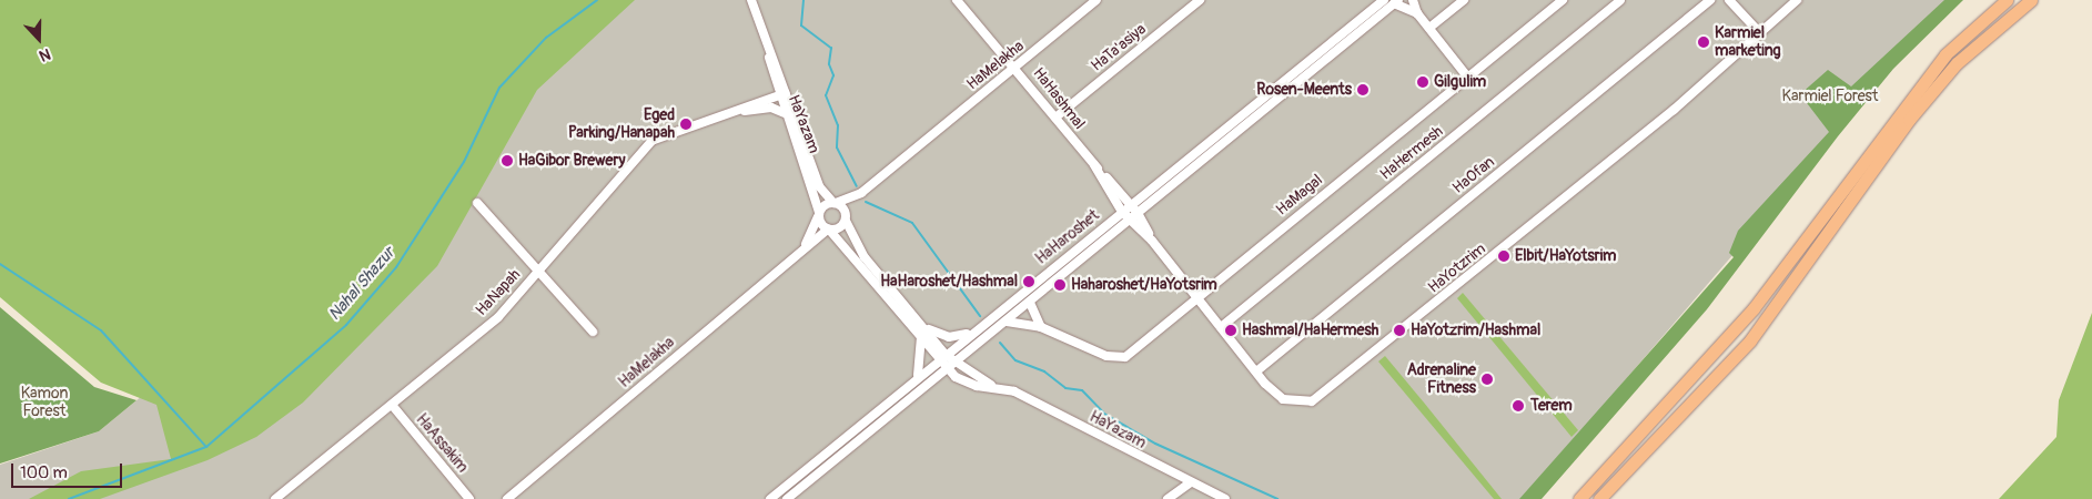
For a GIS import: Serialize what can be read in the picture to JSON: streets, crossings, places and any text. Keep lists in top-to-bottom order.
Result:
{
  "streets": {
    "street": [
      "HaTa'asiya",
      "HaMelakha",
      "HaHashmal",
      "HaYazam",
      "HaHermesh",
      "HaOfan",
      "HaMagal",
      "HaHaroshet",
      "HaYotzrim",
      "HaNapah",
      "HaAssakim"
    ]
  },
  "crossings": [
    ["HaTa'asiya", "HaHashmal"],
    ["HaMelakha", "HaHashmal"],
    ["HaMelakha", "HaYazam"],
    ["HaHashmal", "HaHaroshet"],
    ["HaHashmal", "HaYotzrim"],
    ["HaYazam", "HaHaroshet"],
    ["HaYazam", "HaNapah"],
    ["HaHermesh", "HaYotzrim"],
    ["HaOfan", "HaYotzrim"],
    ["HaMagal", "HaHaroshet"],
    ["HaMagal", "HaYotzrim"],
    ["HaHaroshet", "HaYotzrim"],
    ["HaNapah", "HaAssakim"]
  ],
  "water": ["Nahal Shazur"],
  "parks": ["Karmiel Forest", "Kamon Forest"],
  "places": [
    "Karmiel marketing",
    "Gilgulim",
    "Rosen-Meents",
    "Eged Parking/Hanapah",
    "HaGibor Brewery",
    "Elbit/HaYotsrim",
    "HaHaroshet/Hashmal",
    "Haharoshet/HaYotsrim",
    "Hashmal/HaHermesh",
    "HaYotzrim/Hashmal",
    "Adrenaline Fitness",
    "Terem"
  ],
  "scale_bar": "100 m",
  "north": "bottom"
}
